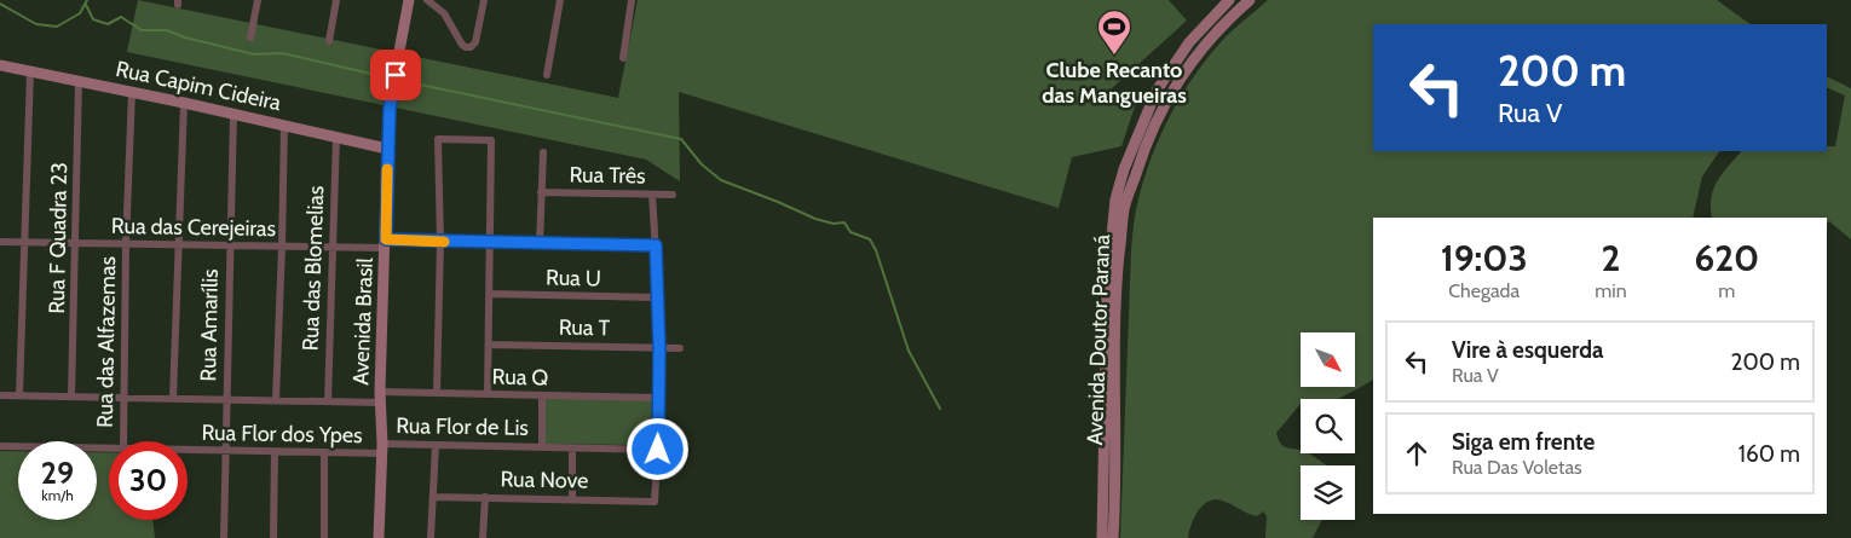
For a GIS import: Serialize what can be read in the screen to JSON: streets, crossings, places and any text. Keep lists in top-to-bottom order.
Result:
{
  "streets": {
    "main road": ["Rua Capim Cideira", "Avenida Brasil", "Avenida Doutor Paraná"],
    "street": [
      "Rua Três",
      "Rua das Cerejeiras",
      "Rua F Quadra 23",
      "Rua das Blomelias",
      "Rua U",
      "Rua Amarílis",
      "Rua T",
      "Rua das Alfazemas",
      "Rua Q",
      "Rua Flor de Lis",
      "Rua Flor dos Ypes",
      "Rua Nove"
    ]
  },
  "crossings": [
    ["Rua Capim Cideira", "Rua F Quadra 23"],
    ["Rua Capim Cideira", "Rua das Blomelias"],
    ["Rua Capim Cideira", "Avenida Brasil"],
    ["Rua Capim Cideira", "Rua Amarílis"],
    ["Rua Capim Cideira", "Rua das Alfazemas"],
    ["Rua das Cerejeiras", "Rua F Quadra 23"],
    ["Rua das Cerejeiras", "Rua das Blomelias"],
    ["Rua das Cerejeiras", "Avenida Brasil"],
    ["Rua das Cerejeiras", "Rua Amarílis"],
    ["Rua das Cerejeiras", "Rua das Alfazemas"],
    ["Rua F Quadra 23", "Rua Q"],
    ["Rua das Blomelias", "Rua Q"],
    ["Avenida Brasil", "Rua Q"],
    ["Avenida Brasil", "Rua Flor de Lis"],
    ["Avenida Brasil", "Rua Flor dos Ypes"],
    ["Rua Amarílis", "Rua Q"],
    ["Rua Amarílis", "Rua Flor dos Ypes"],
    ["Rua das Alfazemas", "Rua Q"],
    ["Rua Flor de Lis", "Rua Flor dos Ypes"],
    ["Rua Flor de Lis", "Rua Nove"]
  ],
  "places": {
    "sports": ["Clube Recanto das Mangueiras"]
  },
  "north": "bottom right",
  "page": {
    "turn": ["200 m", "Rua V"],
    "eta": [
      "19:03",
      "Chegada",
      "2",
      "min",
      "620",
      "m"
    ],
    "list": [
      {
        "name": "Vire à esquerda",
        "note": "Rua V",
        "value": "200 m"
      },
      {
        "name": "Siga em frente",
        "note": "Rua Das Voletas",
        "value": "160 m"
      }
    ],
    "speed": "29 km/h",
    "limit": "30"
  }
}
